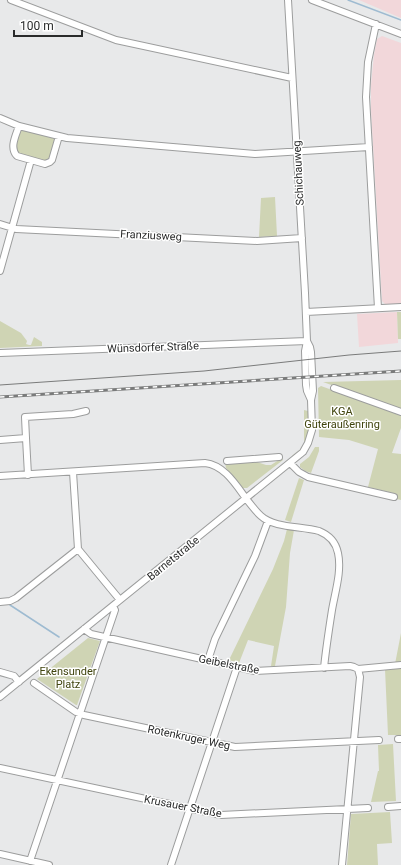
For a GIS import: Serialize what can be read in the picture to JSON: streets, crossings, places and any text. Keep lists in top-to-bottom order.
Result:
{
  "streets": {
    "street": [
      "Schichauweg",
      "Franziusweg",
      "Wünsdorfer Straße",
      "Barnetstraße",
      "Geibelstraße",
      "Rotenkruger Weg",
      "Krusauer Straße"
    ]
  },
  "crossings": [
    ["Schichauweg", "Franziusweg"],
    ["Schichauweg", "Wünsdorfer Straße"],
    ["Schichauweg", "Barnetstraße"],
    ["Wünsdorfer Straße", "Barnetstraße"],
    ["Barnetstraße", "Geibelstraße"]
  ],
  "parks": ["KGA Güteraußenring", "Ekensunder Platz"],
  "scale_bar": "100 m"
}
